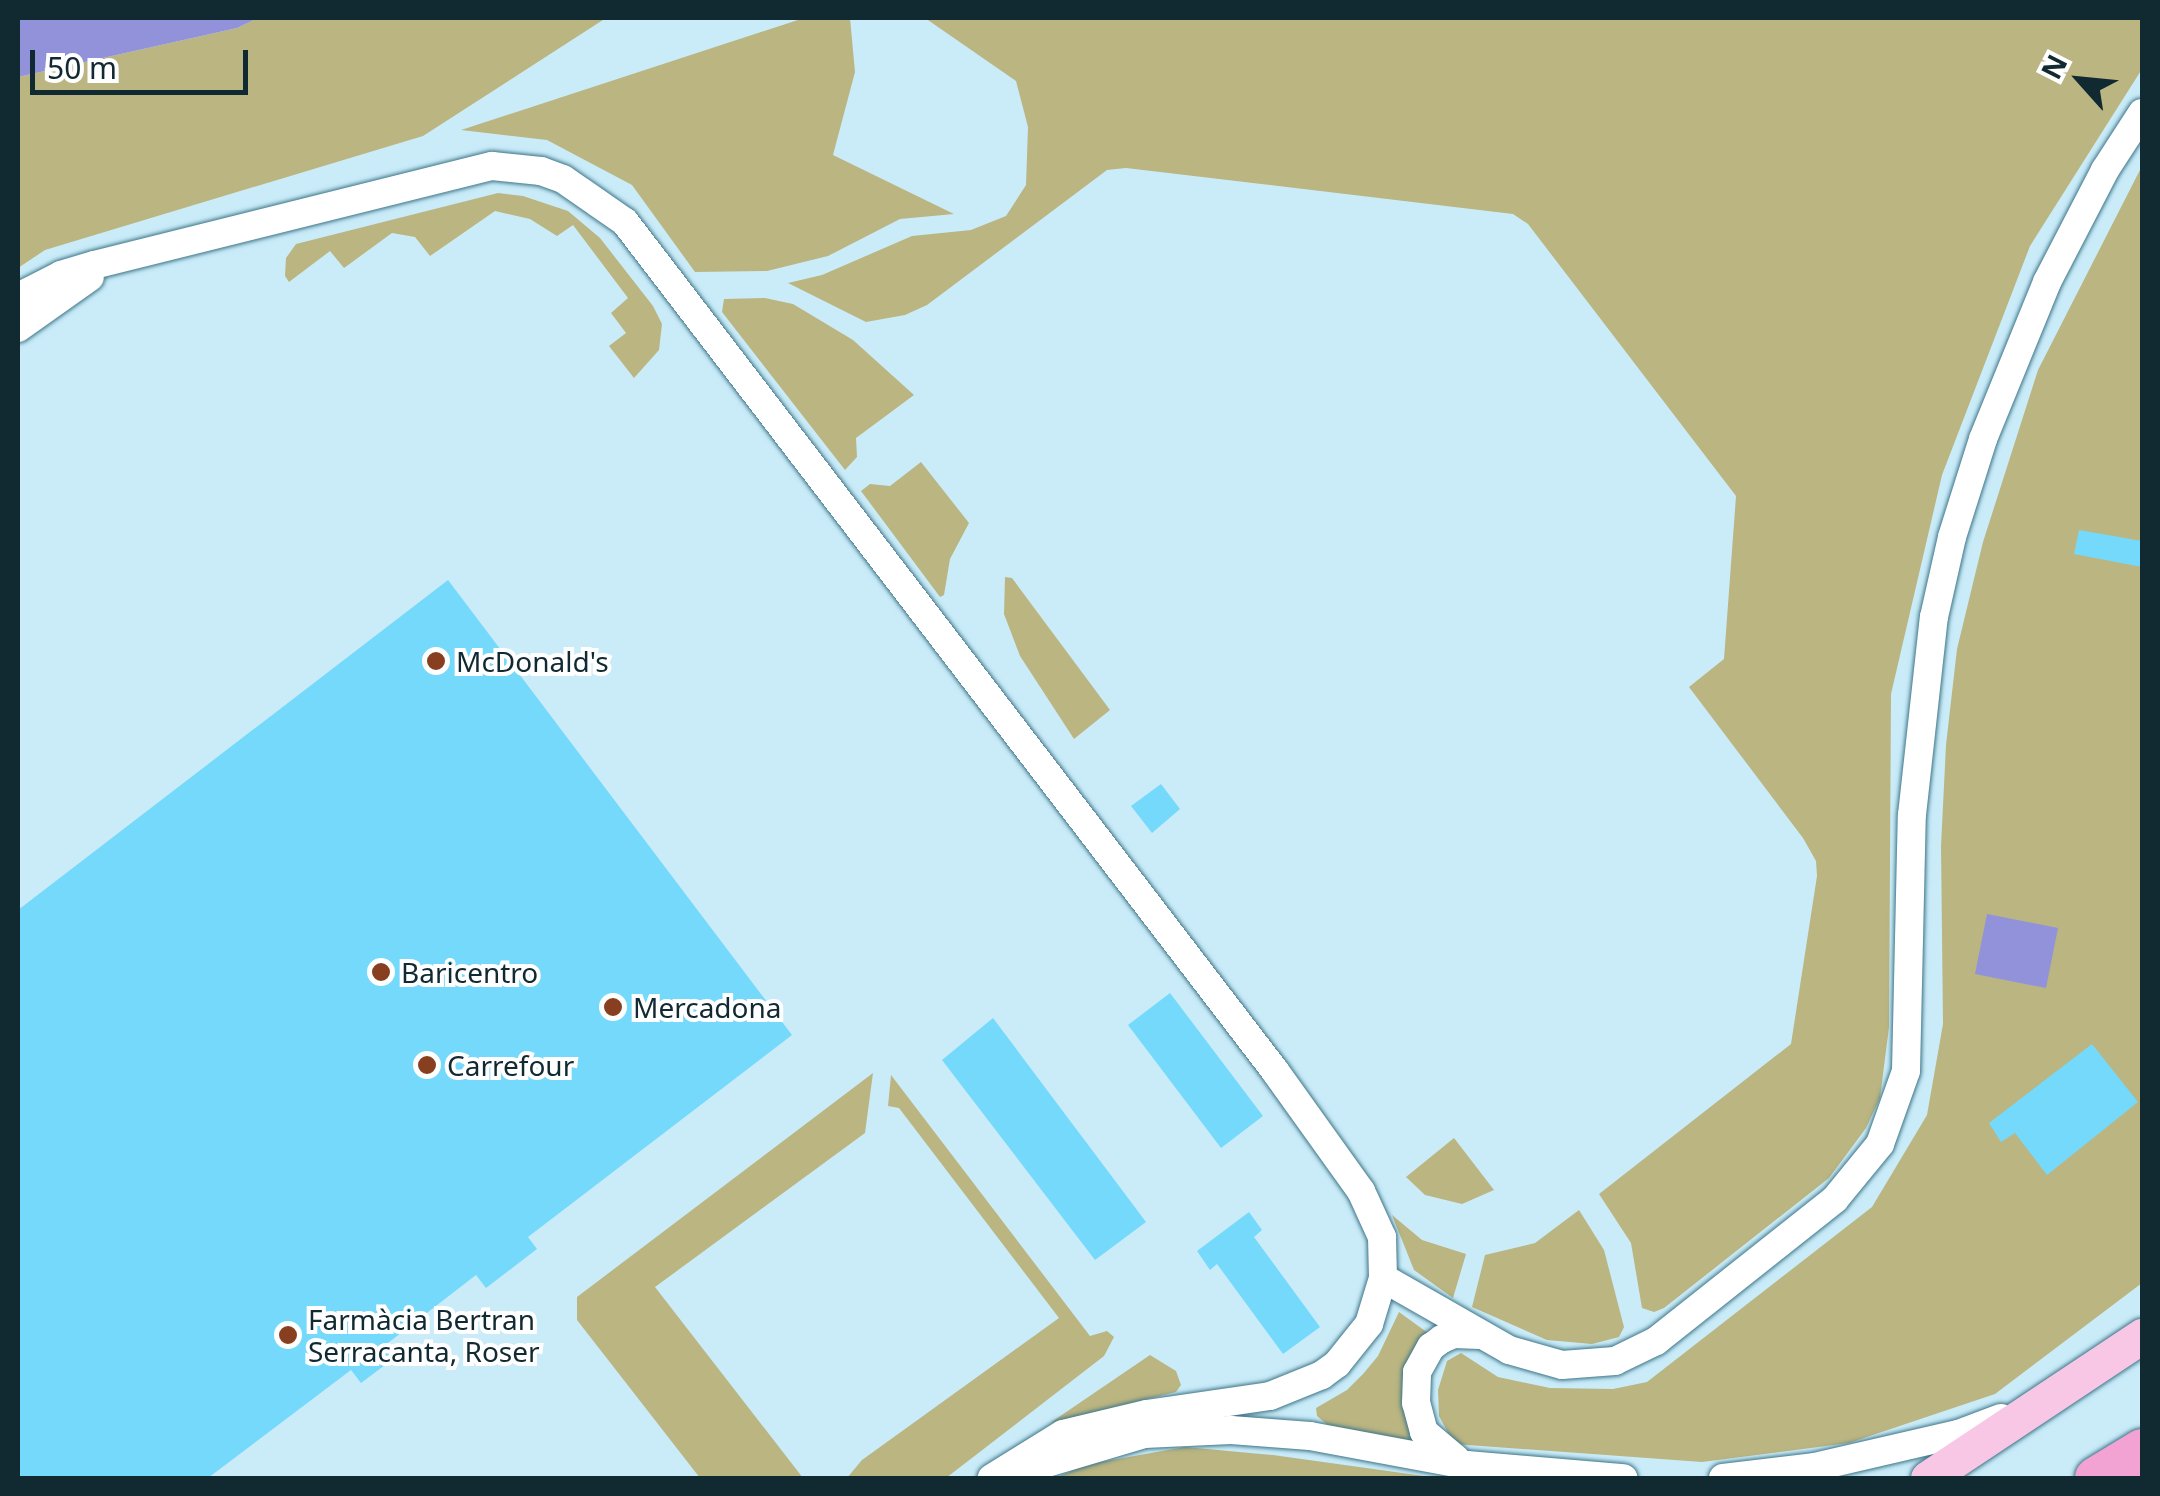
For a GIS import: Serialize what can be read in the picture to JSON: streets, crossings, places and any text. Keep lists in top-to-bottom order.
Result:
{
  "places": [
    "McDonald's",
    "Baricentro",
    "Mercadona",
    "Carrefour",
    "Farmàcia Bertran Serracanta, Roser"
  ],
  "scale_bar": "50 m",
  "north": "top left"
}
